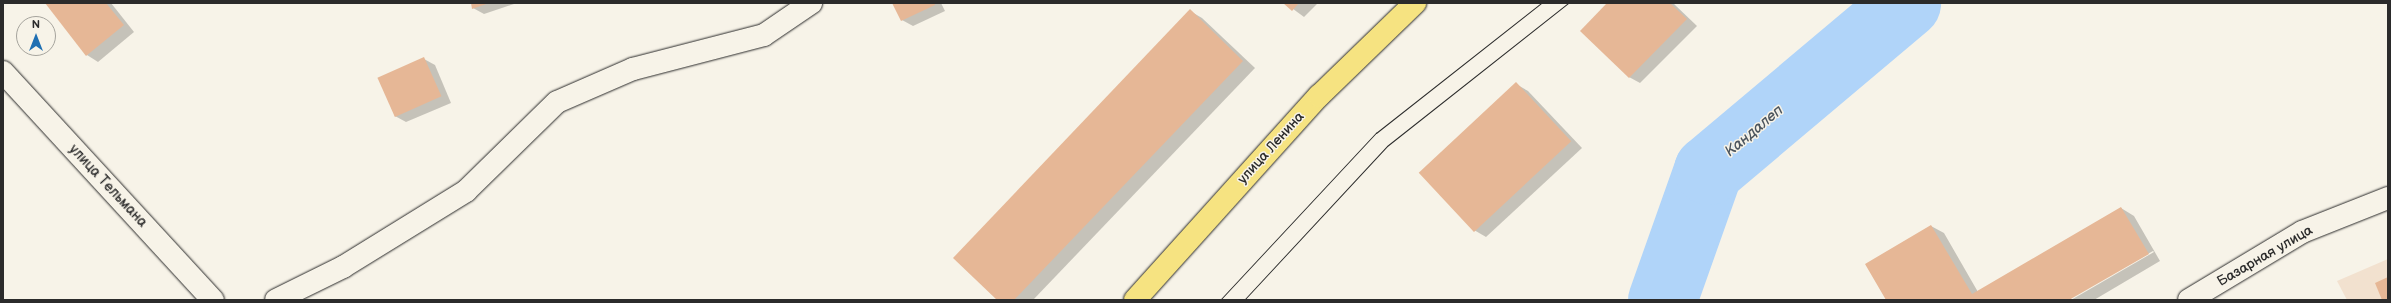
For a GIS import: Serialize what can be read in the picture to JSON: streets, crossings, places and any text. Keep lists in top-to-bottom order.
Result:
{
  "streets": {
    "main road": ["улица Ленина"],
    "street": ["улица Тельмана", "Базарная улица"]
  },
  "water": ["Кандалеп"],
  "north": "top"
}
